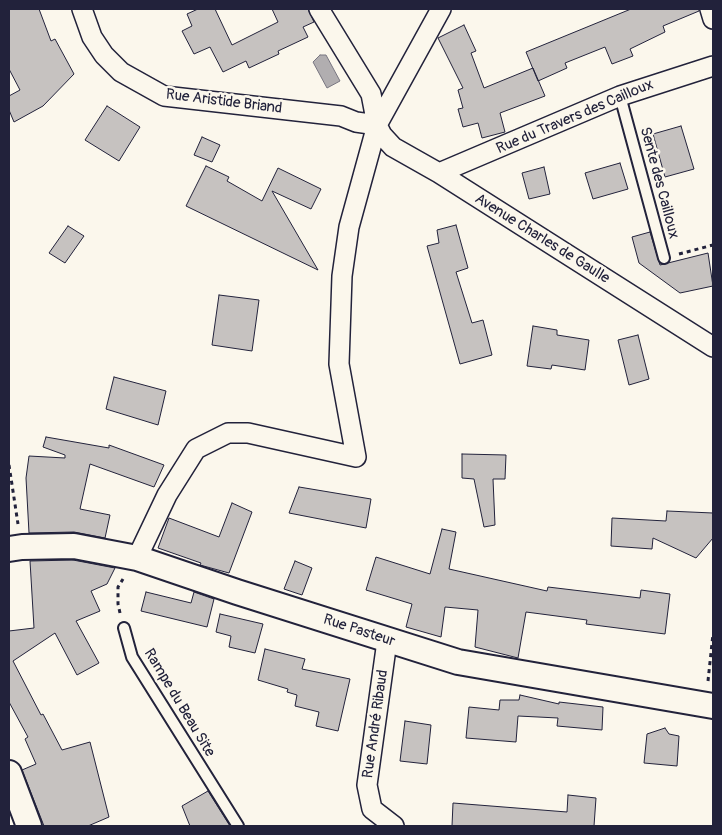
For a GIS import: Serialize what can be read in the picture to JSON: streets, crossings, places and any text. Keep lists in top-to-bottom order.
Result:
{
  "streets": {
    "street": [
      "Rue Aristide Briand",
      "Rue du Travers des Cailloux",
      "Avenue Charles de Gaulle",
      "Rue Pasteur",
      "Rue André Ribaud"
    ],
    "lane": ["Sente des Cailloux", "Rampe du Beau Site"]
  },
  "crossings": [
    ["Rue Aristide Briand", "Avenue Charles de Gaulle"],
    ["Rue du Travers des Cailloux", "Sente des Cailloux"],
    ["Rue du Travers des Cailloux", "Avenue Charles de Gaulle"],
    ["Rue Pasteur", "Rue André Ribaud"]
  ]
}
